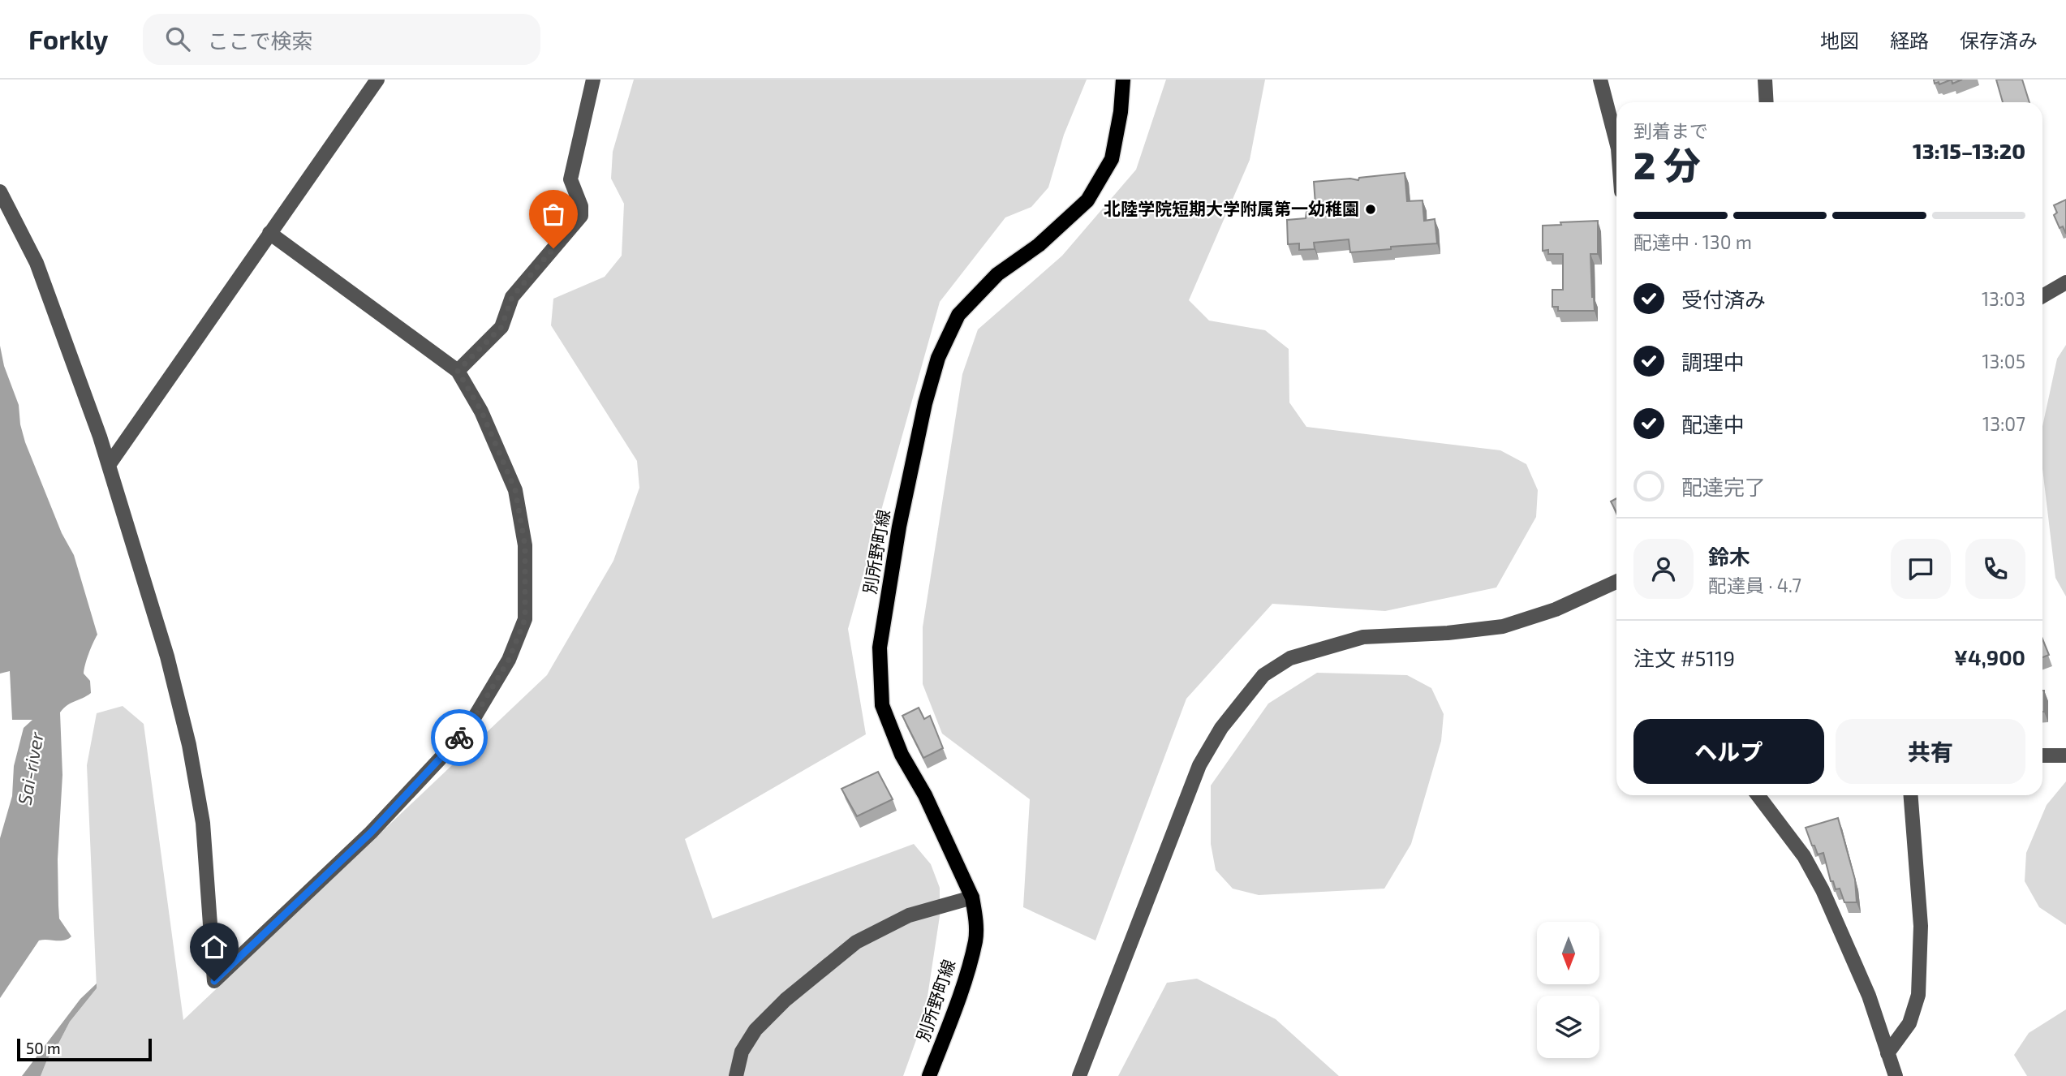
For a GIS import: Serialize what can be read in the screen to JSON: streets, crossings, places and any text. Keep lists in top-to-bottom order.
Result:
{
  "streets": {
    "main road": ["別所野町線"]
  },
  "water": ["Sai-river"],
  "places": ["北陸学院短期大学附属第一幼稚園"],
  "scale_bar": "50 m",
  "north": "bottom",
  "page": {
    "header": "Forkly",
    "search": "ここで検索",
    "nav": ["地図", "経路", "保存済み"],
    "heading": ["2 分", "到着まで", "13:15–13:20"],
    "panel": [
      "鈴木",
      "配達員 · 4.7",
      "注文 #5119",
      "¥4,900"
    ],
    "bar": "配達中 · 130 m",
    "list": [
      ["受付済み", "13:03"],
      ["調理中", "13:05"],
      ["配達中", "13:07"],
      "配達完了"
    ],
    "buttons": ["ヘルプ", "共有"],
    "scale": "50 m"
  }
}
